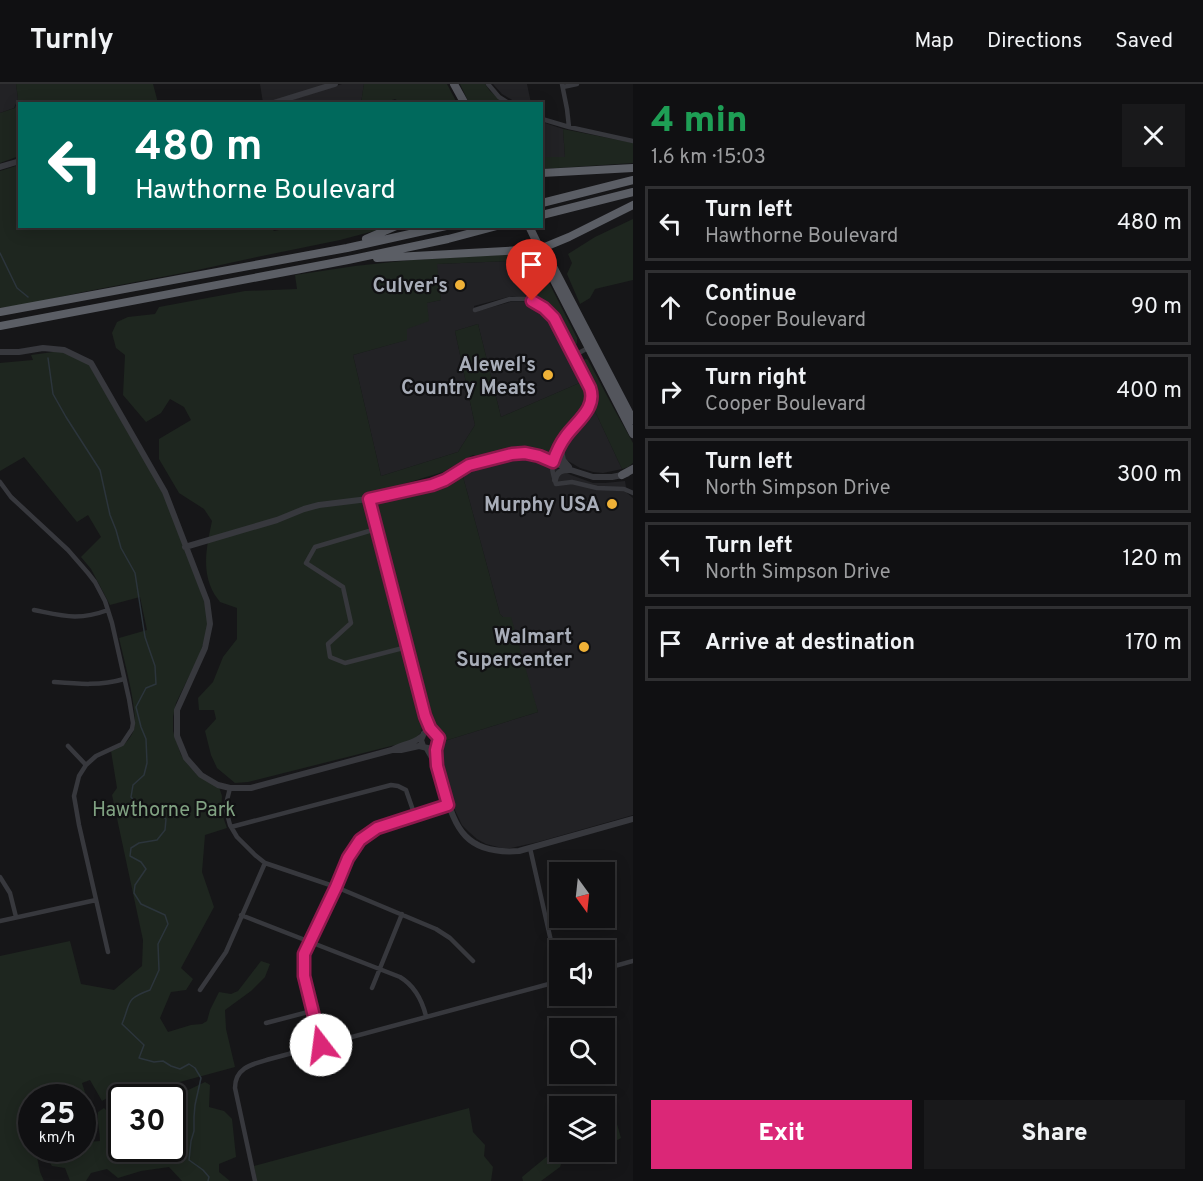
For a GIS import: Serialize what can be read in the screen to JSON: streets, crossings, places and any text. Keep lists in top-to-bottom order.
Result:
{
  "parks": ["Hawthorne Park"],
  "places": [
    "Culver's",
    "Alewel's Country Meats",
    "Murphy USA",
    "Walmart Supercenter"
  ],
  "north": "bottom",
  "page": {
    "header": "Turnly",
    "nav": ["Map", "Directions", "Saved"],
    "heading": ["4 min", "1.6 km · 15:03"],
    "turn": ["480 m", "Hawthorne Boulevard"],
    "list": [
      {
        "name": "Turn left",
        "note": "Hawthorne Boulevard",
        "value": "480 m"
      },
      {
        "name": "Continue",
        "note": "Cooper Boulevard",
        "value": "90 m"
      },
      {
        "name": "Turn right",
        "note": "Cooper Boulevard",
        "value": "400 m"
      },
      {
        "name": "Turn left",
        "note": "North Simpson Drive",
        "value": "300 m"
      },
      {
        "name": "Turn left",
        "note": "North Simpson Drive",
        "value": "120 m"
      },
      {
        "name": "Arrive at destination",
        "value": "170 m"
      }
    ],
    "speed": "25 km/h",
    "limit": "30",
    "buttons": ["Exit", "Share"]
  }
}
